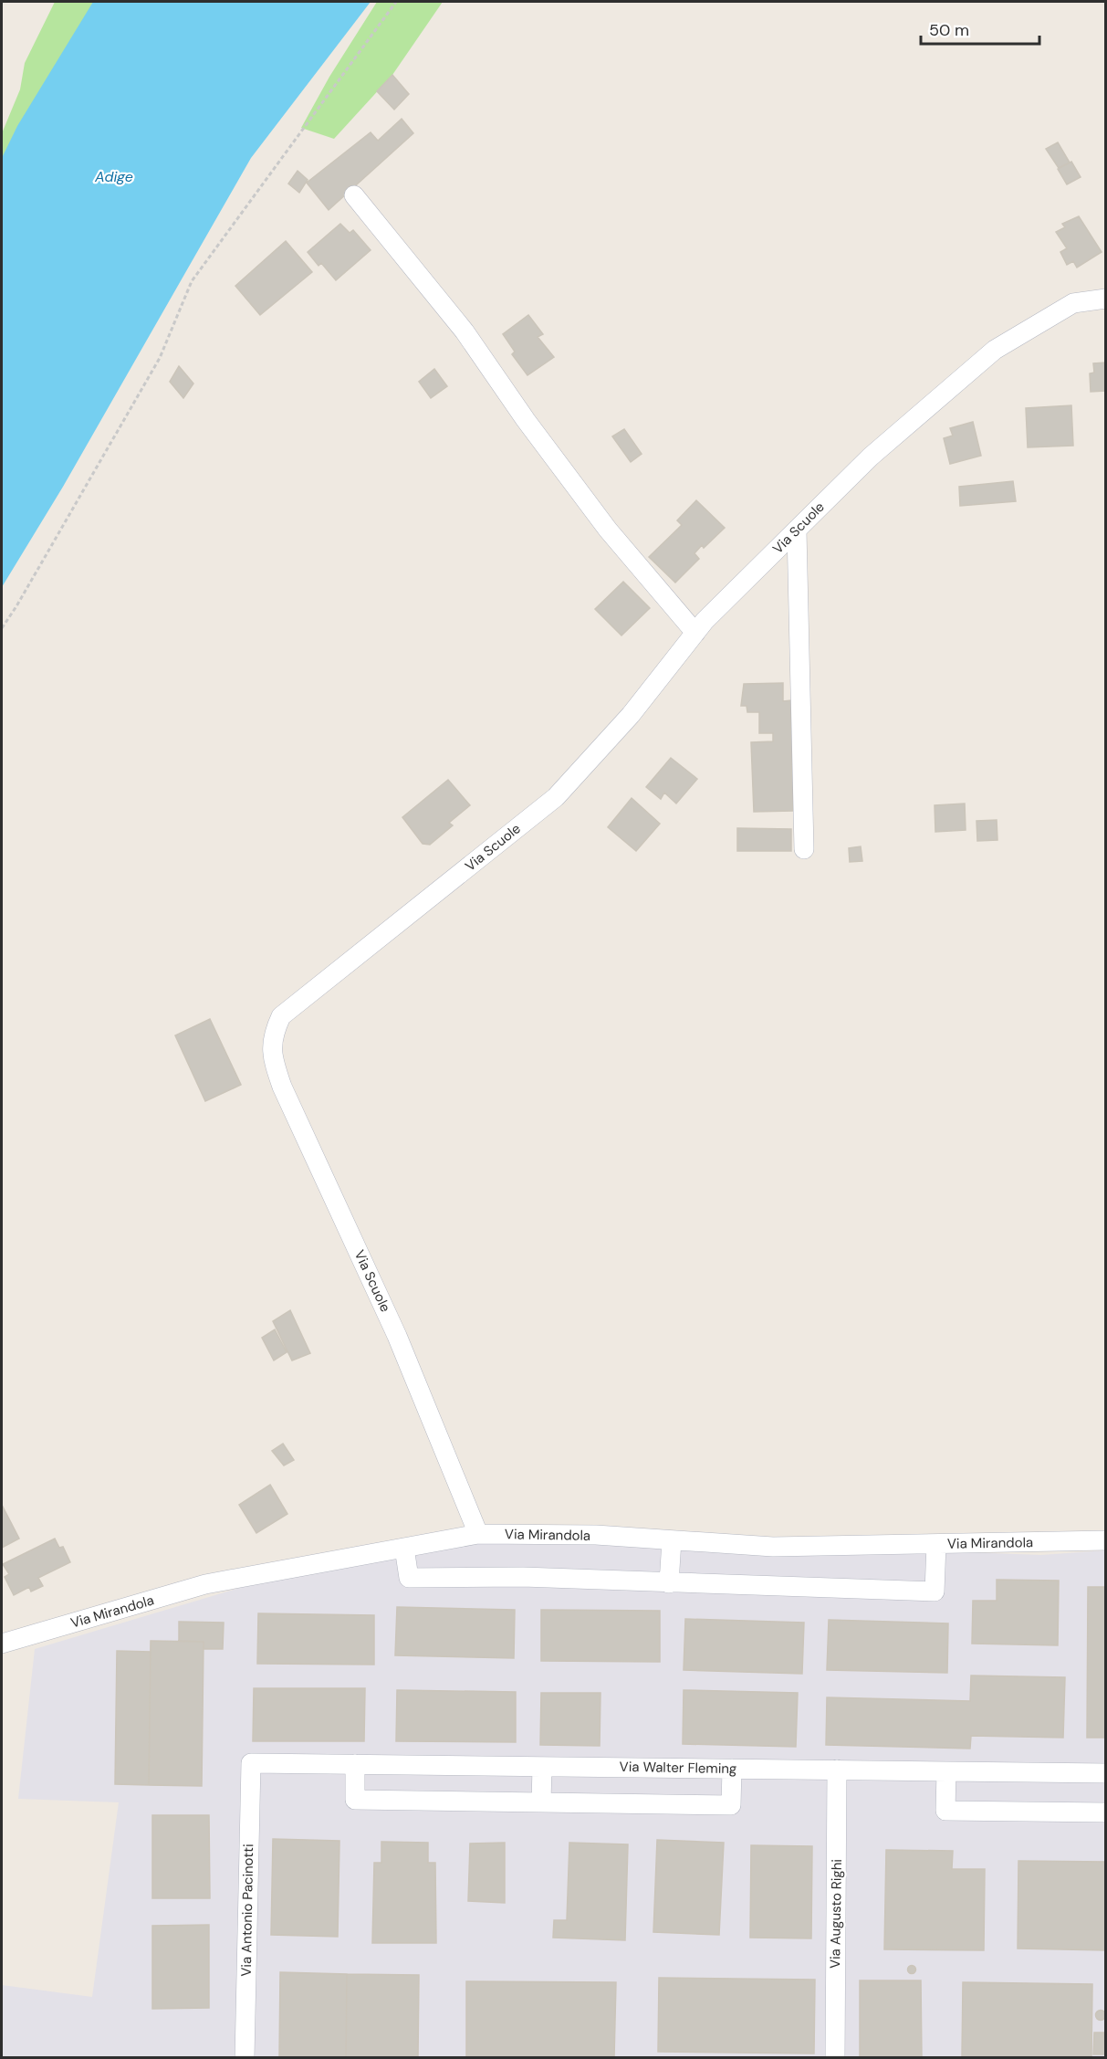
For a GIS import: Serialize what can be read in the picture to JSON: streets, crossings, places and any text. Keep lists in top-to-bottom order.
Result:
{
  "streets": {
    "street": [
      "Via Scuole",
      "Via Mirandola",
      "Via Walter Fleming",
      "Via Antonio Pacinotti",
      "Via Augusto Righi"
    ]
  },
  "crossings": [
    ["Via Scuole", "Via Mirandola"],
    ["Via Walter Fleming", "Via Antonio Pacinotti"],
    ["Via Walter Fleming", "Via Augusto Righi"]
  ],
  "water": ["Adige"],
  "scale_bar": "50 m"
}
